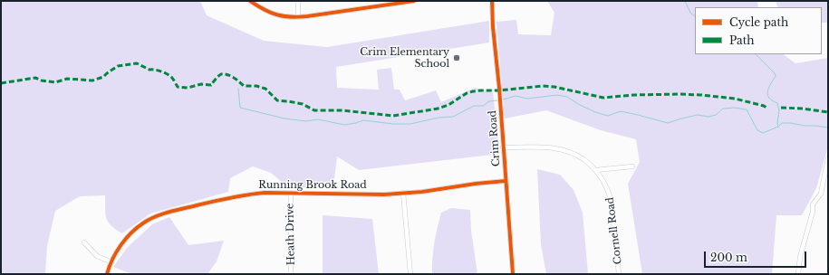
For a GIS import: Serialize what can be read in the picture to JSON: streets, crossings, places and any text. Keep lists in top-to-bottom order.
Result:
{
  "streets": {
    "street": [
      "Crim Road",
      "Running Brook Road",
      "Cornell Road",
      "Heath Drive"
    ]
  },
  "crossings": [
    ["Crim Road", "Running Brook Road"],
    ["Crim Road", "Cornell Road"],
    ["Running Brook Road", "Heath Drive"]
  ],
  "places": ["Crim Elementary School"],
  "legend": ["Cycle path", "Path"],
  "scale_bar": "200 m"
}
